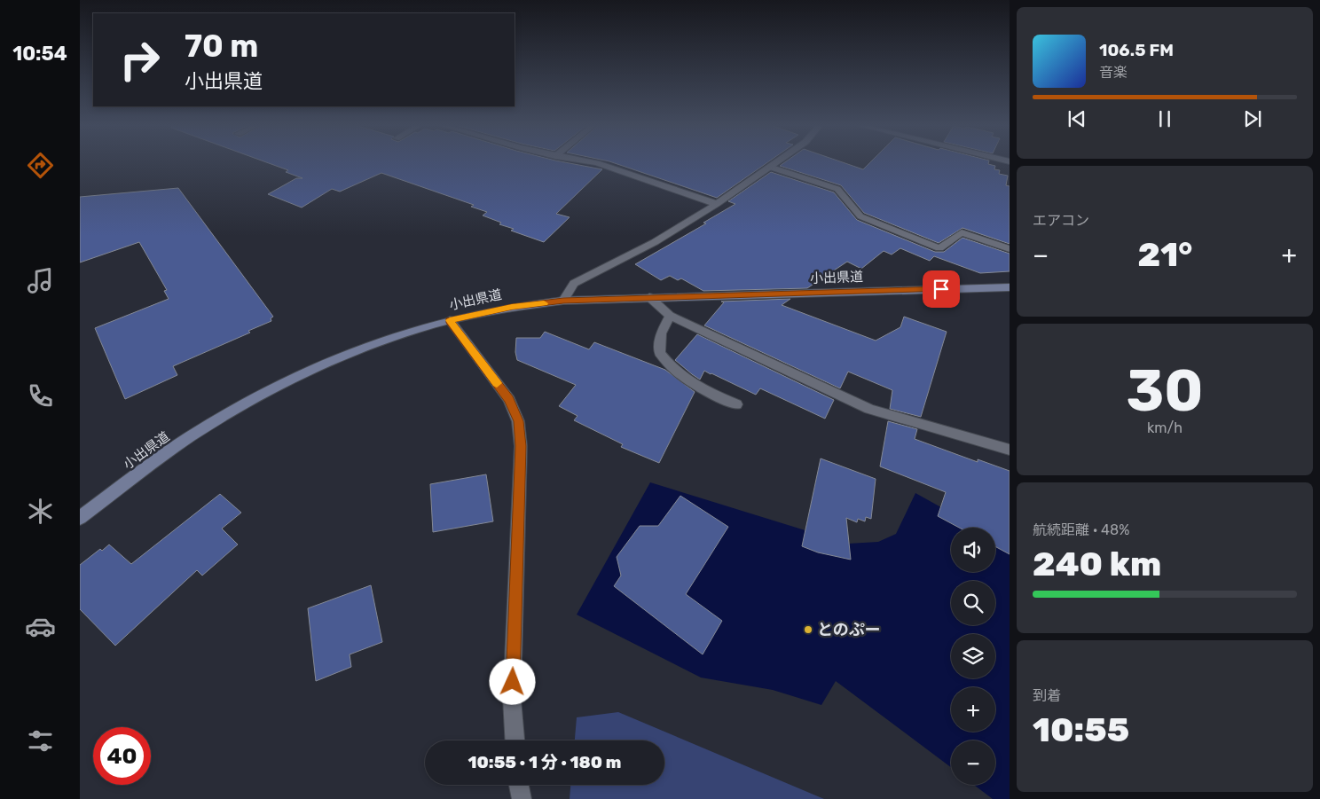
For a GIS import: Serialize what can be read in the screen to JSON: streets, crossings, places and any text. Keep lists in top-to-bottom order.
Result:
{
  "streets": {
    "main road": ["小出県道"]
  },
  "places": ["とのぷー"],
  "page": {
    "tabs": "10:54",
    "turn": ["70 m", "小出県道"],
    "song": ["106.5 FM", "音楽"],
    "tile": [
      "エアコン",
      ["30", "km/h"],
      ["航続距離 · 48%", "240 km"],
      ["到着", "10:55"]
    ],
    "heat": ["−", "21°", "+"],
    "map_buttons": ["+", "−"],
    "limit": "40",
    "trip": "10:55 · 1 分 · 180 m"
  }
}
